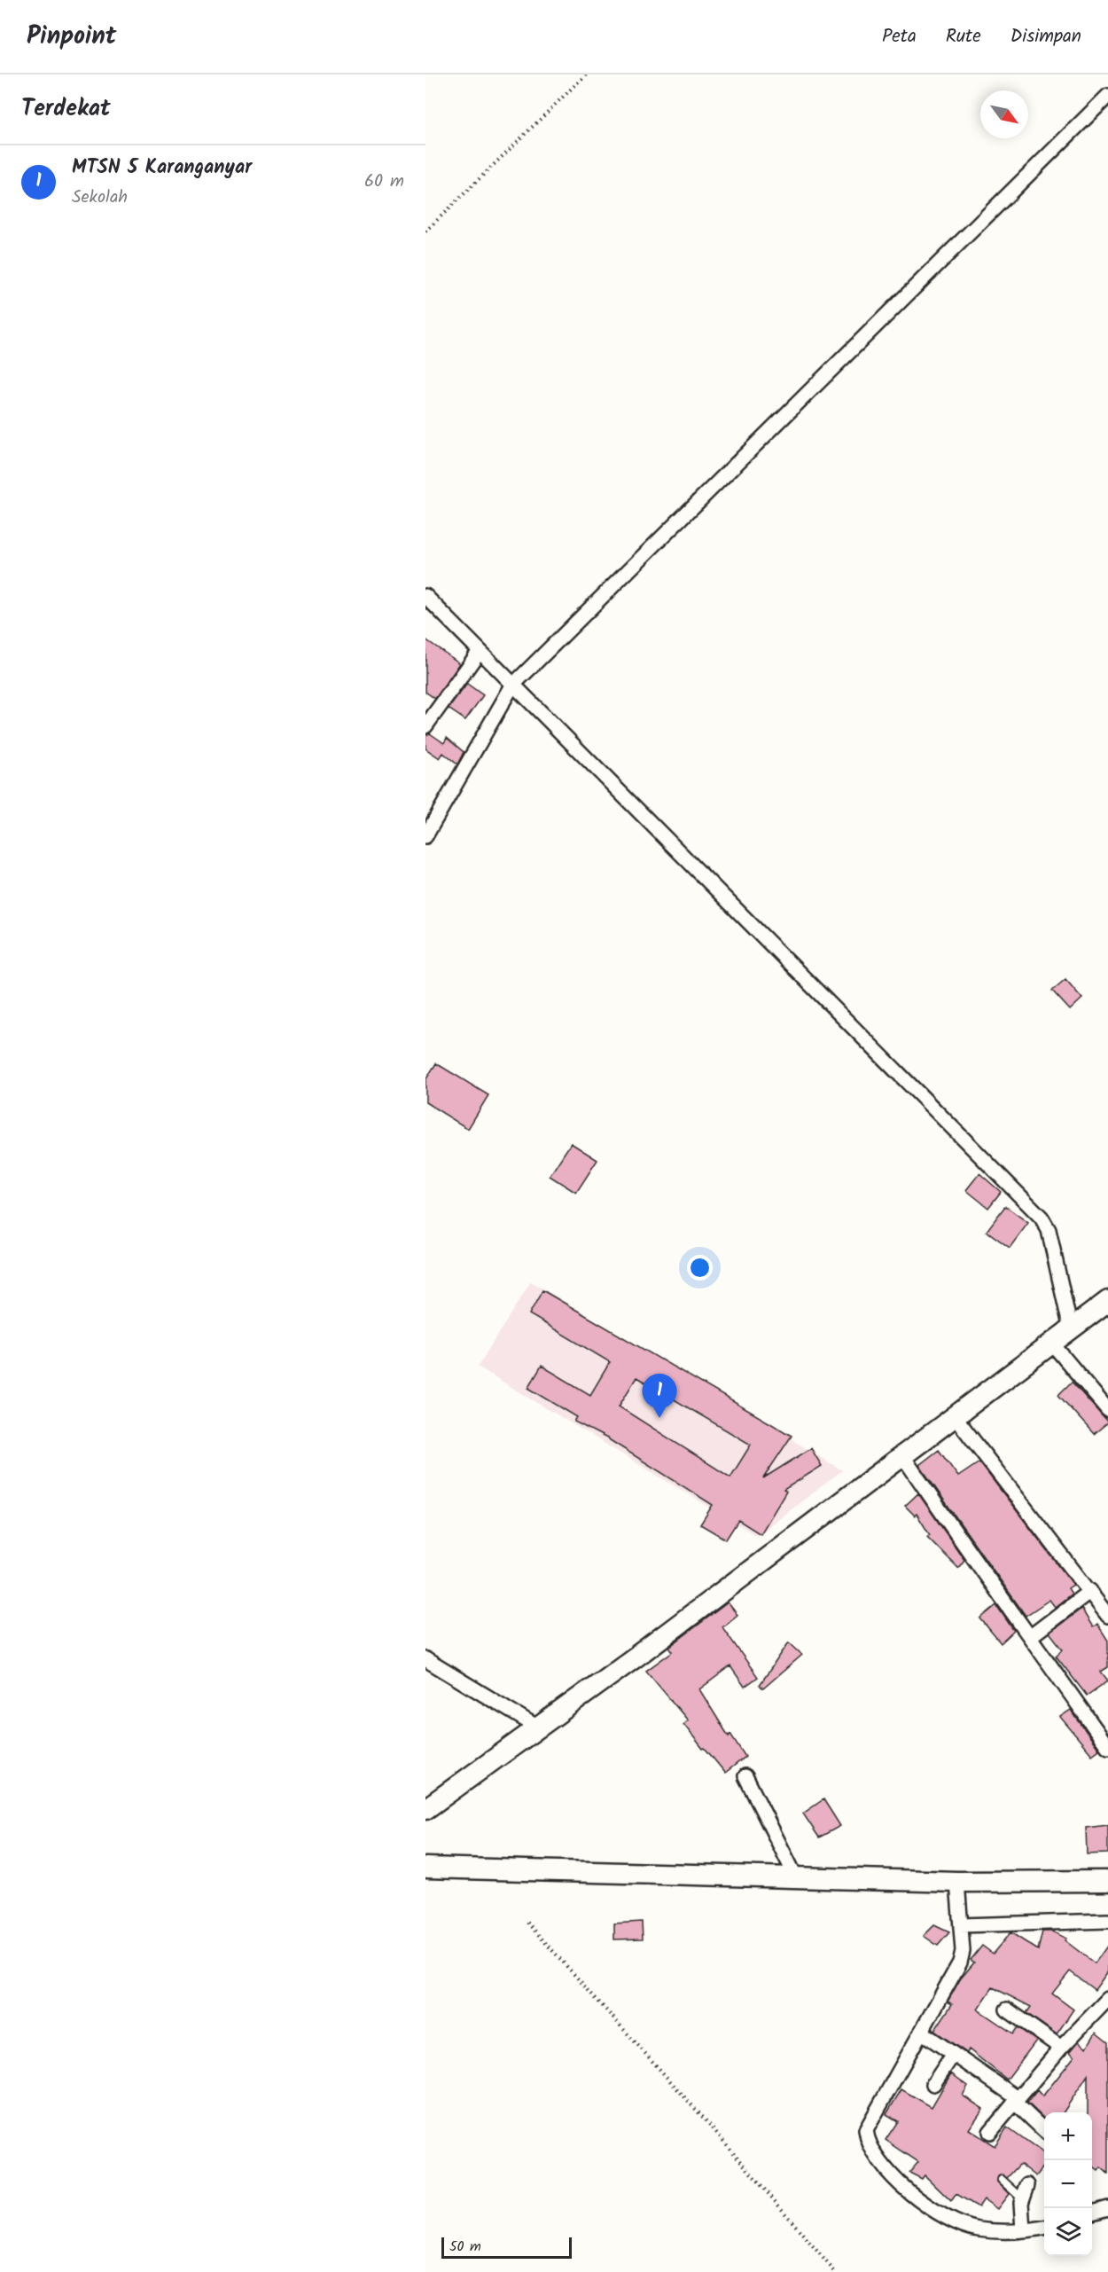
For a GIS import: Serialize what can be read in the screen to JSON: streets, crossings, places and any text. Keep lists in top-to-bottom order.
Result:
{
  "scale_bar": "50 m",
  "north": "bottom right",
  "page": {
    "header": "Pinpoint",
    "nav": ["Peta", "Rute", "Disimpan"],
    "heading": "Terdekat",
    "list": [
      {
        "mark": "1",
        "name": "MTSN 5 Karanganyar",
        "note": "Sekolah",
        "value": "60 m"
      }
    ],
    "pins": "1",
    "map_buttons": ["+", "−"],
    "scale": "50 m"
  }
}
